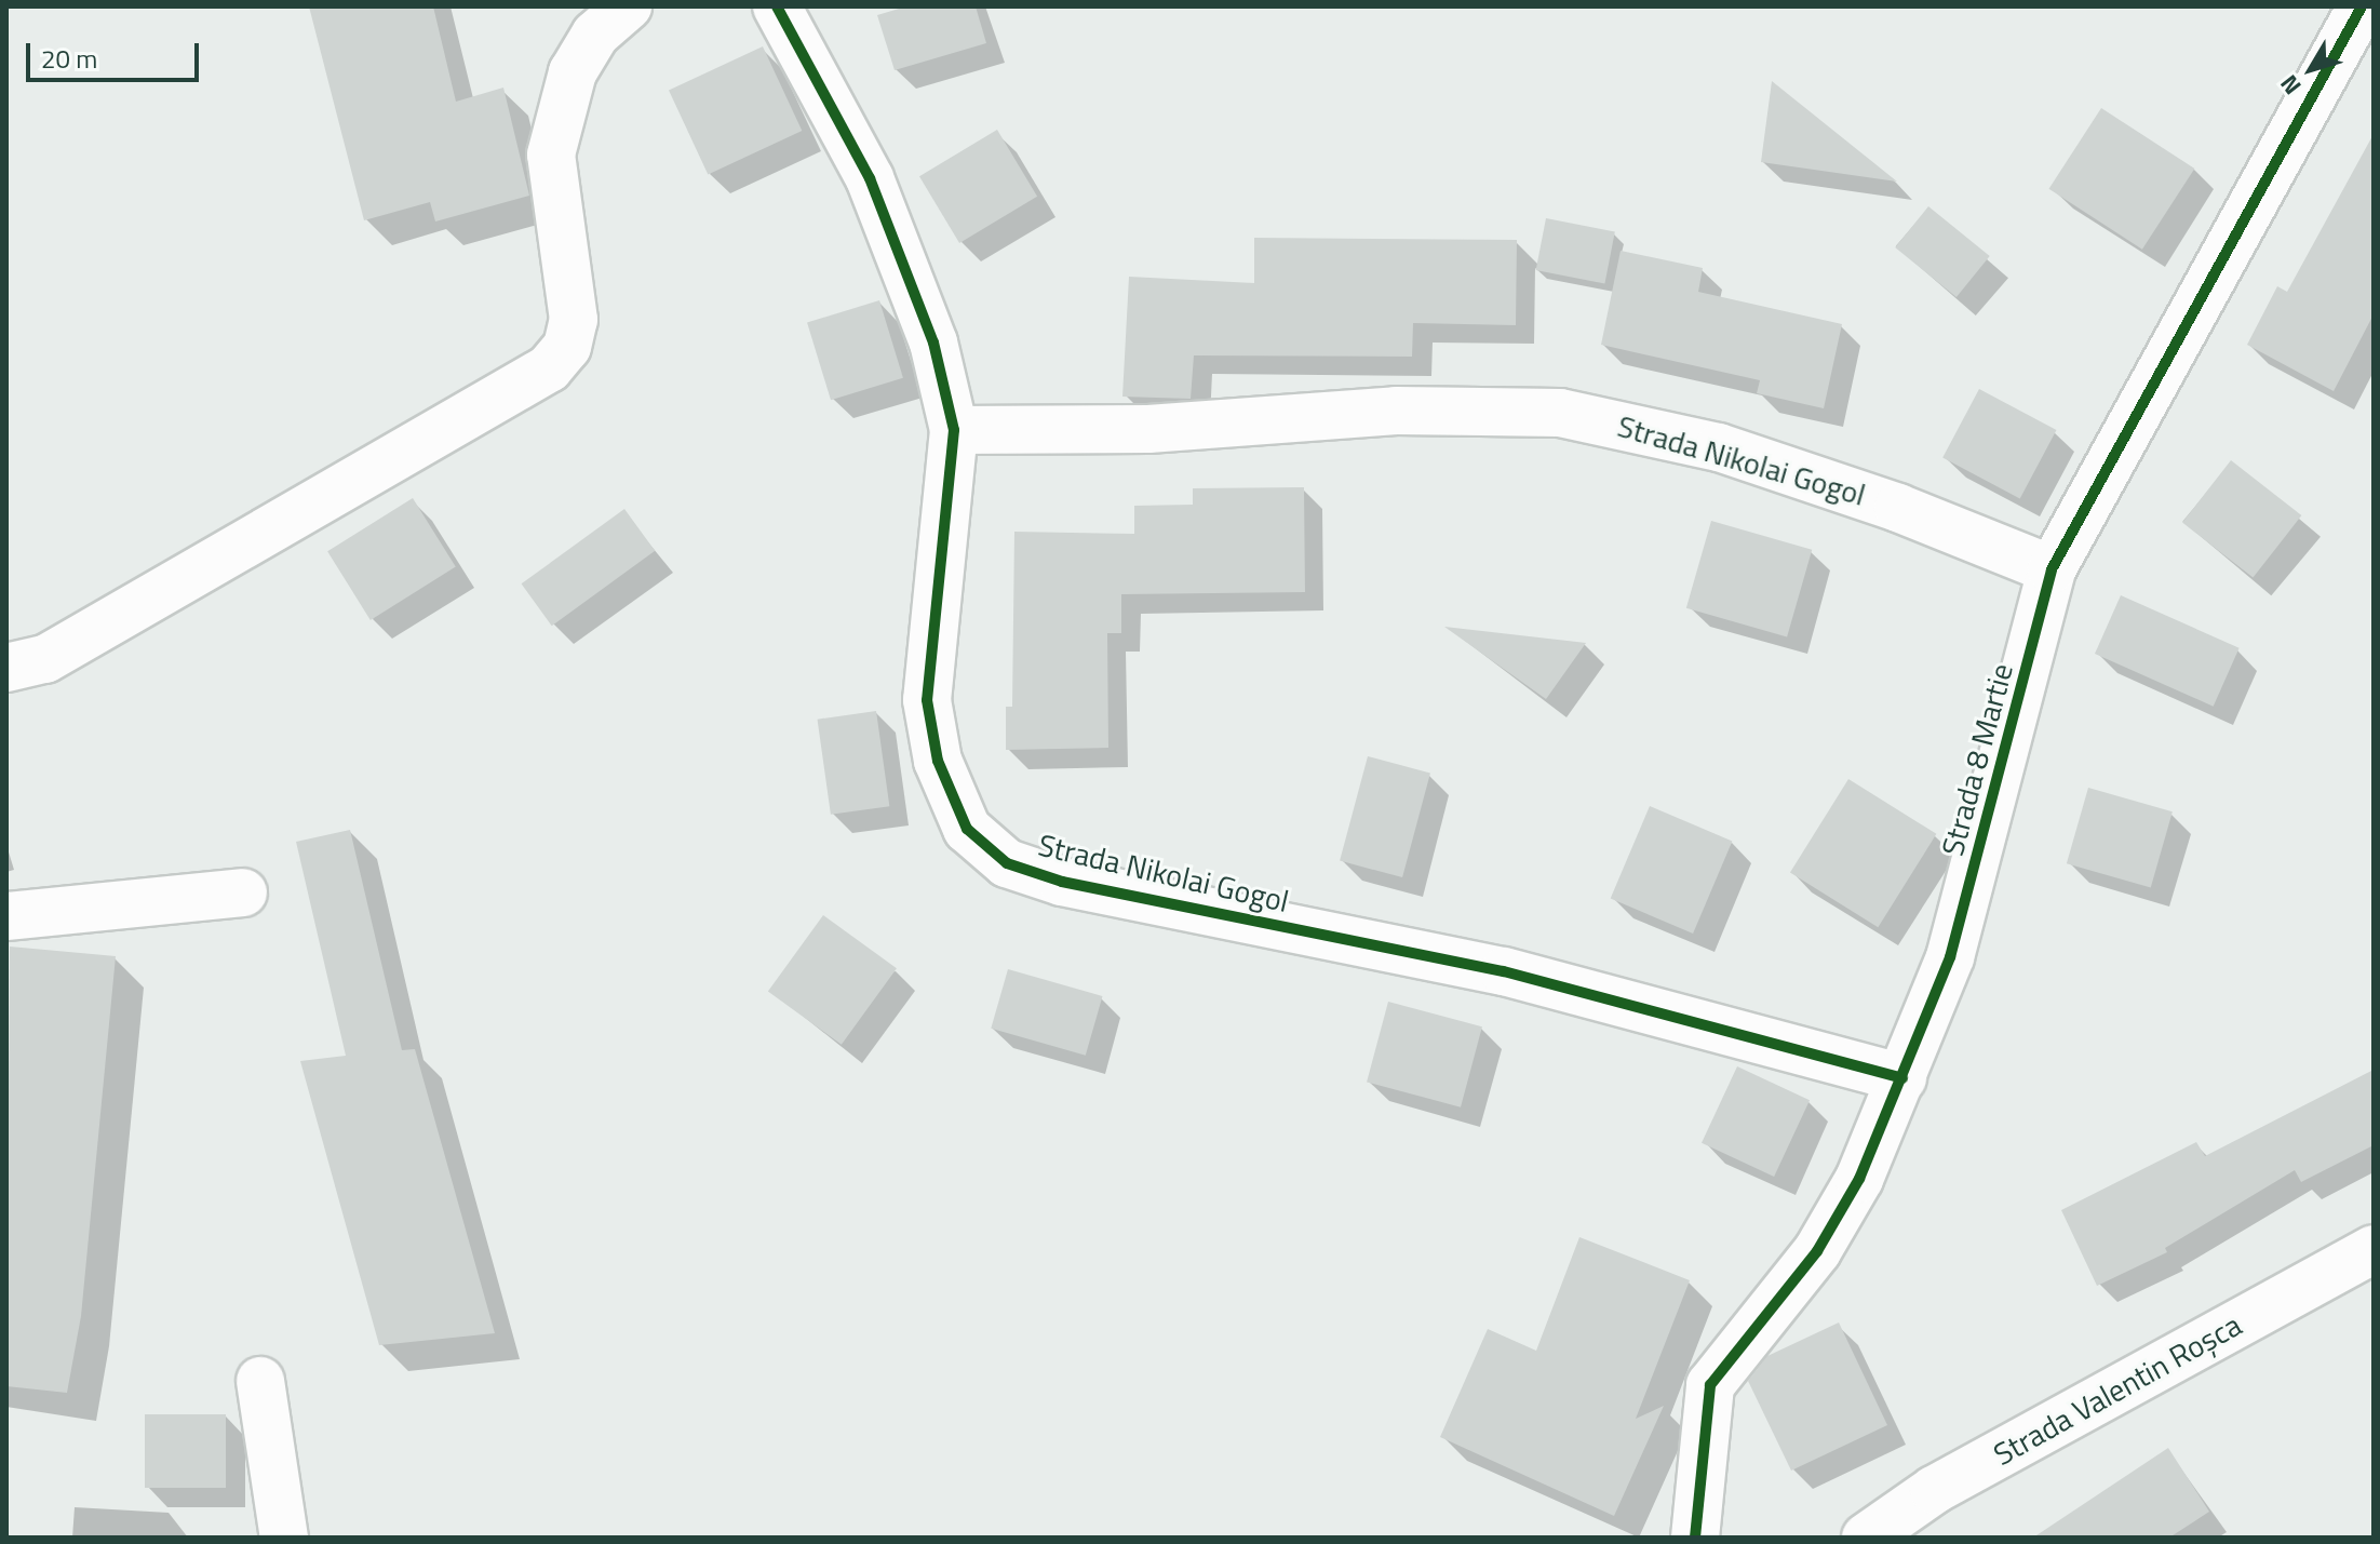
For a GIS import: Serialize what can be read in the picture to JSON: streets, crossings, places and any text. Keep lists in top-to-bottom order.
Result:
{
  "streets": {
    "street": ["Strada Nikolai Gogol", "Strada 8 Martie", "Strada Valentin Roșca"]
  },
  "crossings": [
    ["Strada Nikolai Gogol", "Strada 8 Martie"]
  ],
  "scale_bar": "20 m",
  "north": "bottom left"
}
